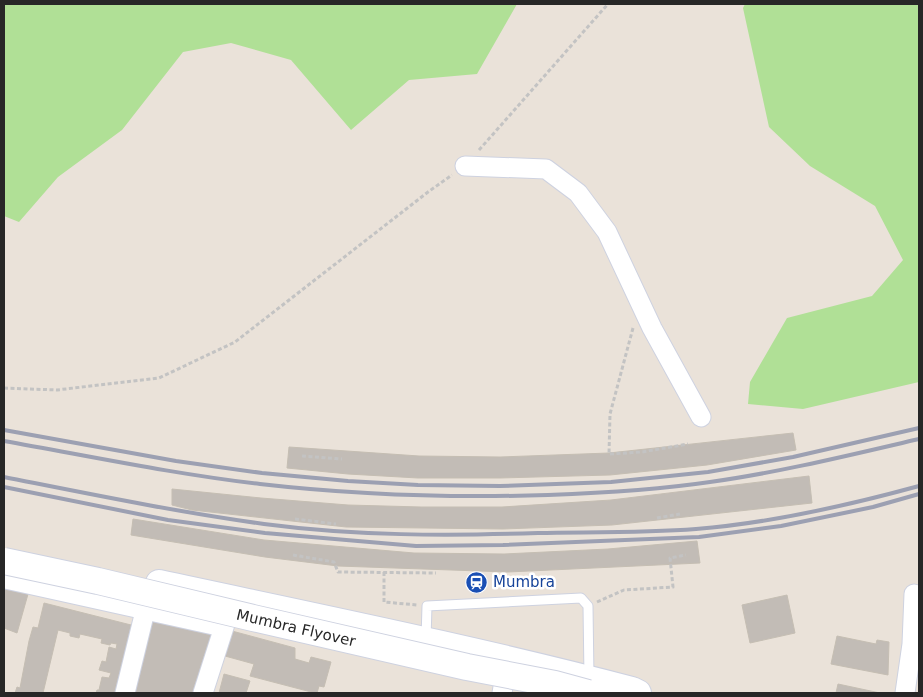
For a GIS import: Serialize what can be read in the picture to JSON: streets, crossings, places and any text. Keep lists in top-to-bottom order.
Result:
{
  "streets": {
    "main road": ["Mumbra Flyover"]
  },
  "places": {
    "station": ["Mumbra"]
  }
}
